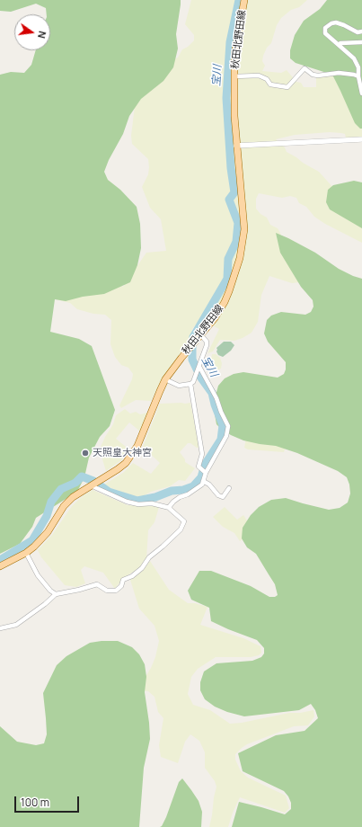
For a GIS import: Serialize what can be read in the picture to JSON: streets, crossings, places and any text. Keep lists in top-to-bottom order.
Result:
{
  "streets": {
    "main road": ["秋田北野田線"]
  },
  "water": ["宝川"],
  "places": ["天照皇大神宮"],
  "scale_bar": "100 m",
  "north": "right"
}
